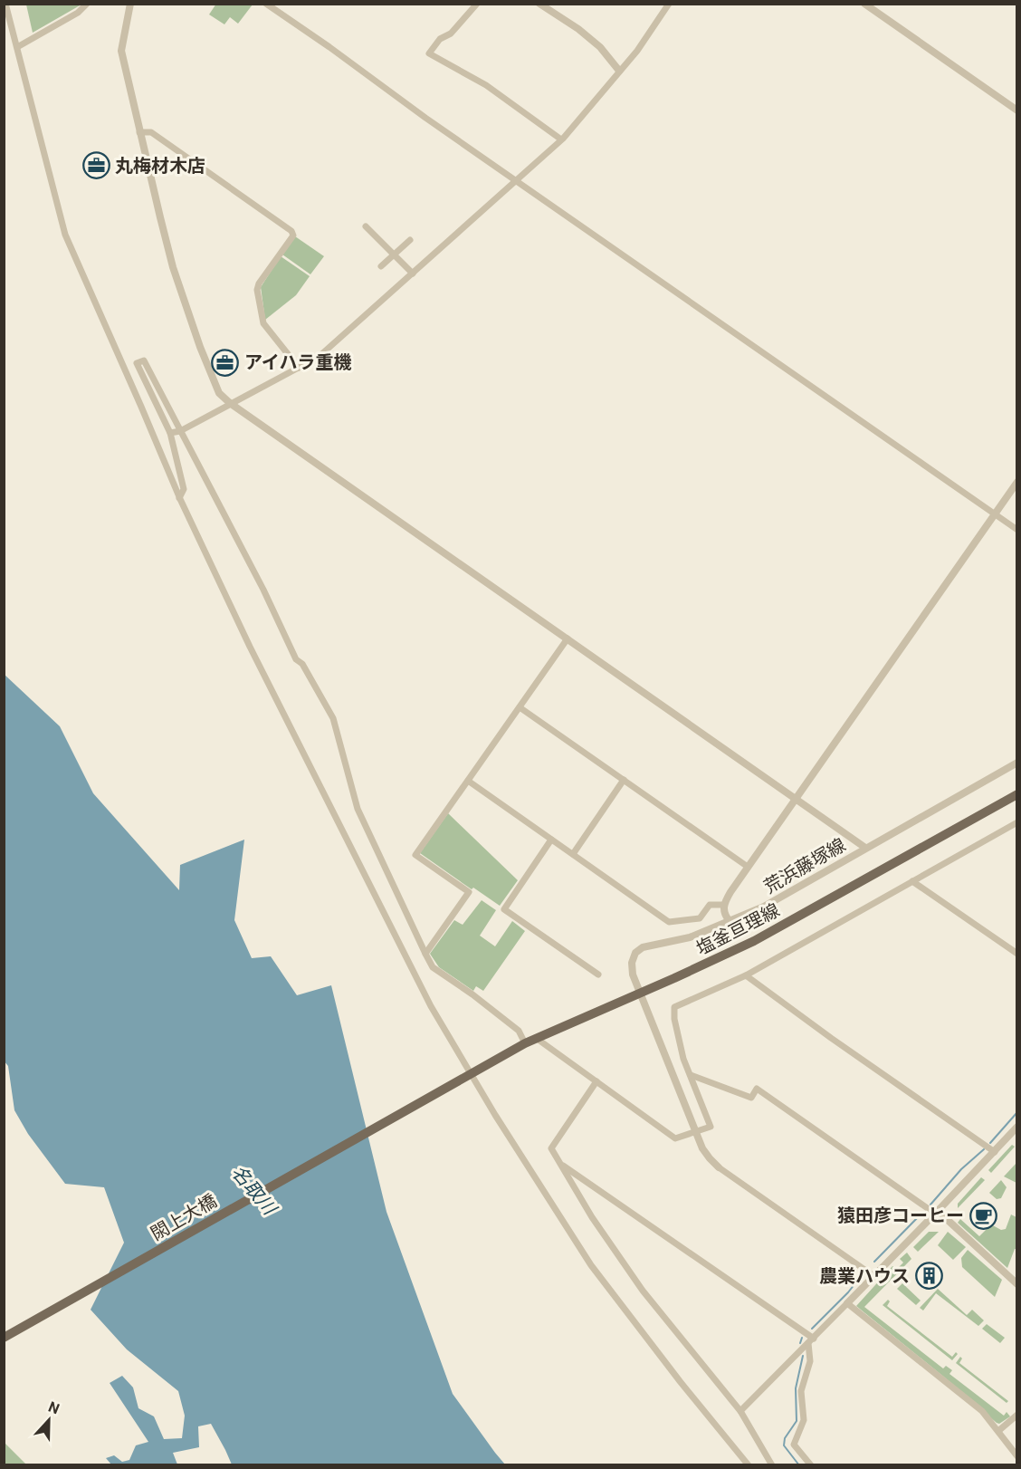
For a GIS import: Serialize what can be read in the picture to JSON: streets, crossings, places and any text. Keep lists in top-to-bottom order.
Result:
{
  "streets": {
    "main road": ["塩釜亘理線", "閖上大橋"],
    "street": ["荒浜藤塚線"]
  },
  "crossings": [
    ["荒浜藤塚線", "塩釜亘理線"],
    ["塩釜亘理線", "閖上大橋"]
  ],
  "water": ["名取川"],
  "places": {
    "office": ["丸梅材木店", "アイハラ重機"],
    "cafe": ["猿田彦コーヒー"],
    "building": ["農業ハウス"]
  },
  "north": "top"
}
